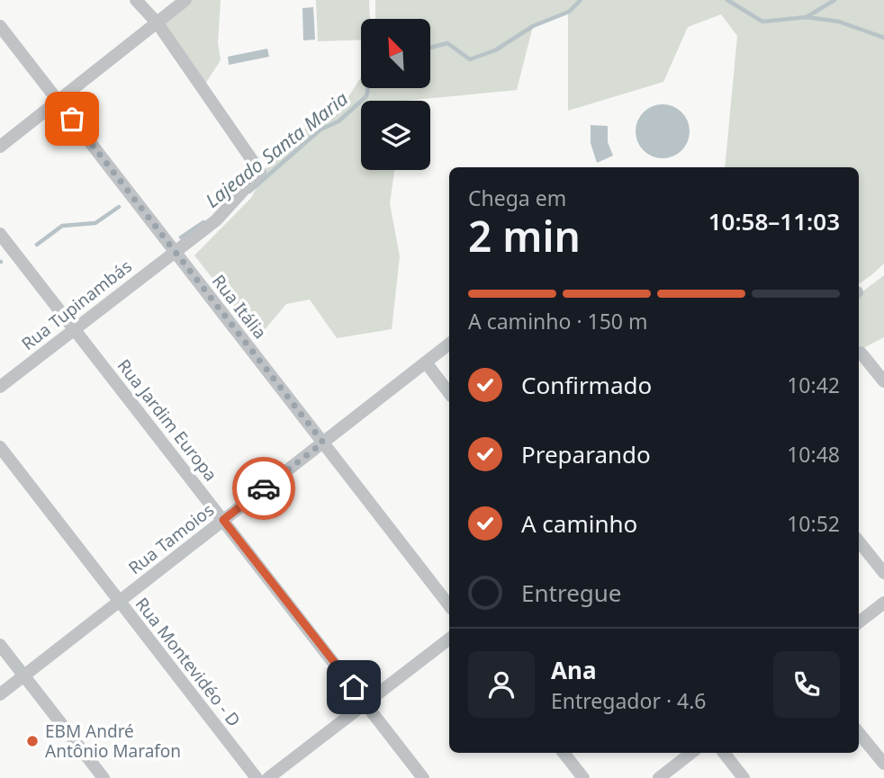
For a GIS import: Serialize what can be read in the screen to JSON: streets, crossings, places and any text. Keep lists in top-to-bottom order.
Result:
{
  "streets": {
    "street": [
      "Rua Tupinambás",
      "Rua Itália",
      "Rua Jardim Europa",
      "Rua Tamoios",
      "Rua Montevidéo - D"
    ]
  },
  "crossings": [
    ["Rua Tupinambás", "Rua Itália"],
    ["Rua Tupinambás", "Rua Jardim Europa"],
    ["Rua Itália", "Rua Tamoios"],
    ["Rua Jardim Europa", "Rua Tamoios"],
    ["Rua Tamoios", "Rua Montevidéo - D"]
  ],
  "water": ["Lajeado Santa Maria"],
  "places": ["EBM André Antônio Marafon"],
  "north": "top left",
  "page": {
    "heading": ["2 min", "Chega em", "10:58–11:03"],
    "panel": ["Ana", "Entregador · 4.6"],
    "bar": "A caminho · 150 m",
    "list": [
      ["Confirmado", "10:42"],
      ["Preparando", "10:48"],
      ["A caminho", "10:52"],
      "Entregue"
    ]
  }
}
